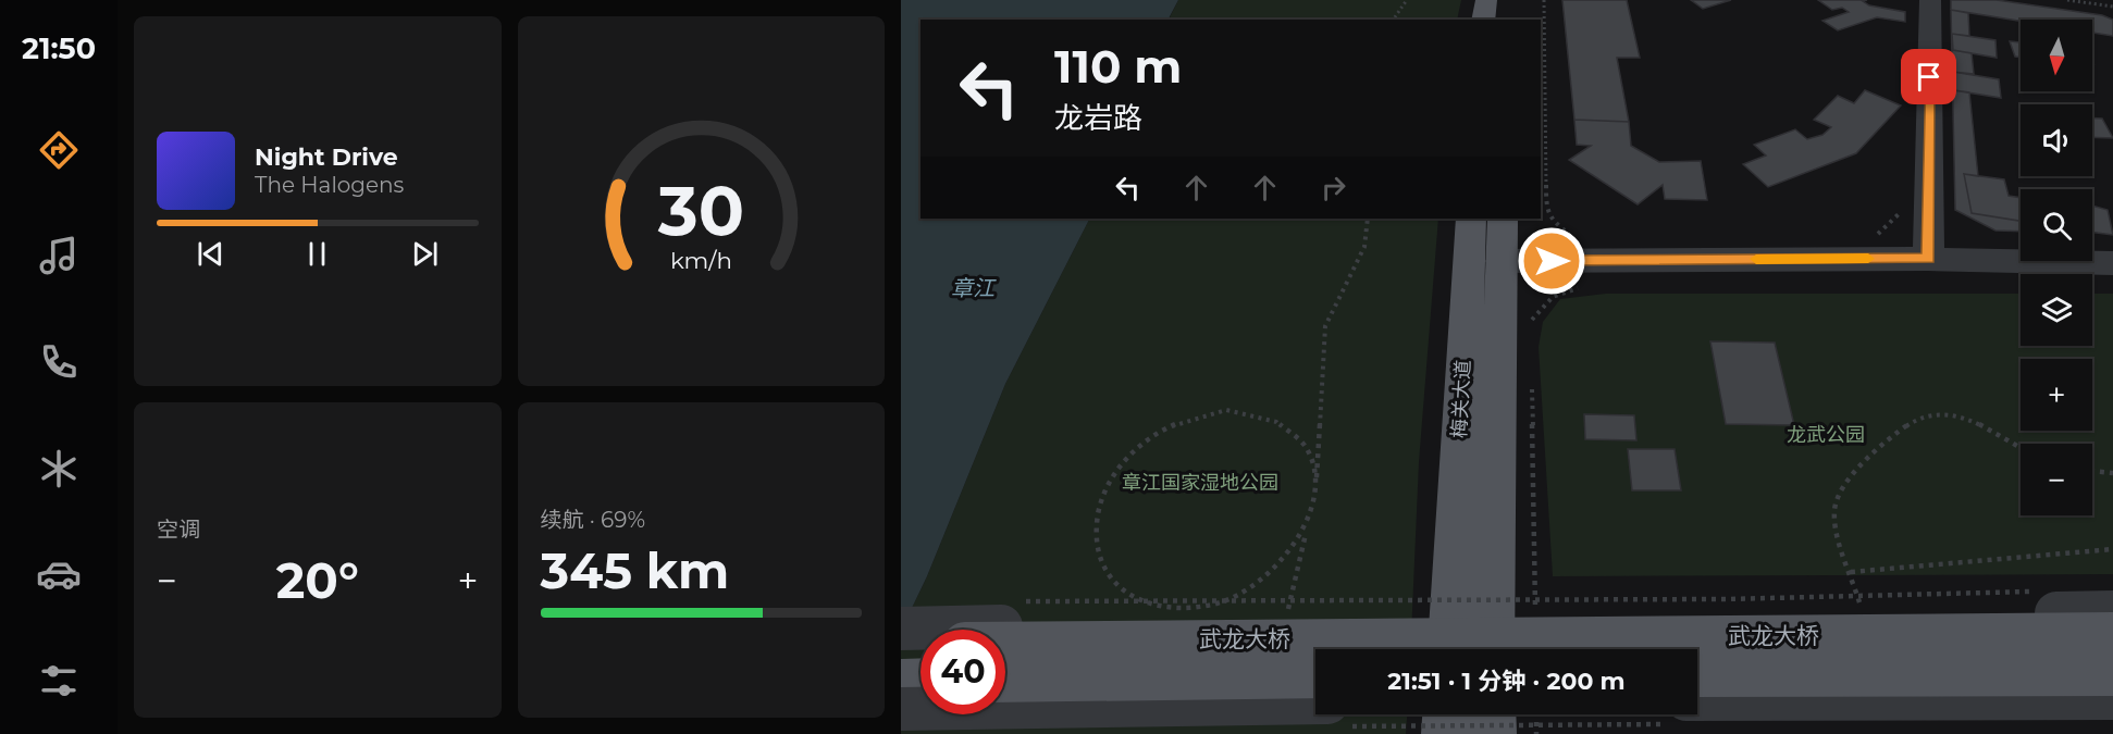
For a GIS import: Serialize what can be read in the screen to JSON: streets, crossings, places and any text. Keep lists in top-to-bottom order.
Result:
{
  "streets": {
    "main road": ["梅关大道", "武龙大桥"]
  },
  "water": ["章江"],
  "parks": ["龙武公园", "章江国家湿地公园"],
  "north": "bottom",
  "page": {
    "tabs": "21:50",
    "map_buttons": ["+", "−"],
    "turn": ["110 m", "龙岩路"],
    "song": ["Night Drive", "The Halogens"],
    "tile": [
      "空调",
      ["续航 · 69%", "345 km"]
    ],
    "heat": ["−", "20°", "+"],
    "limit": "40",
    "trip": "21:51 · 1 分钟 · 200 m",
    "gauge": ["30", "km/h"]
  }
}
